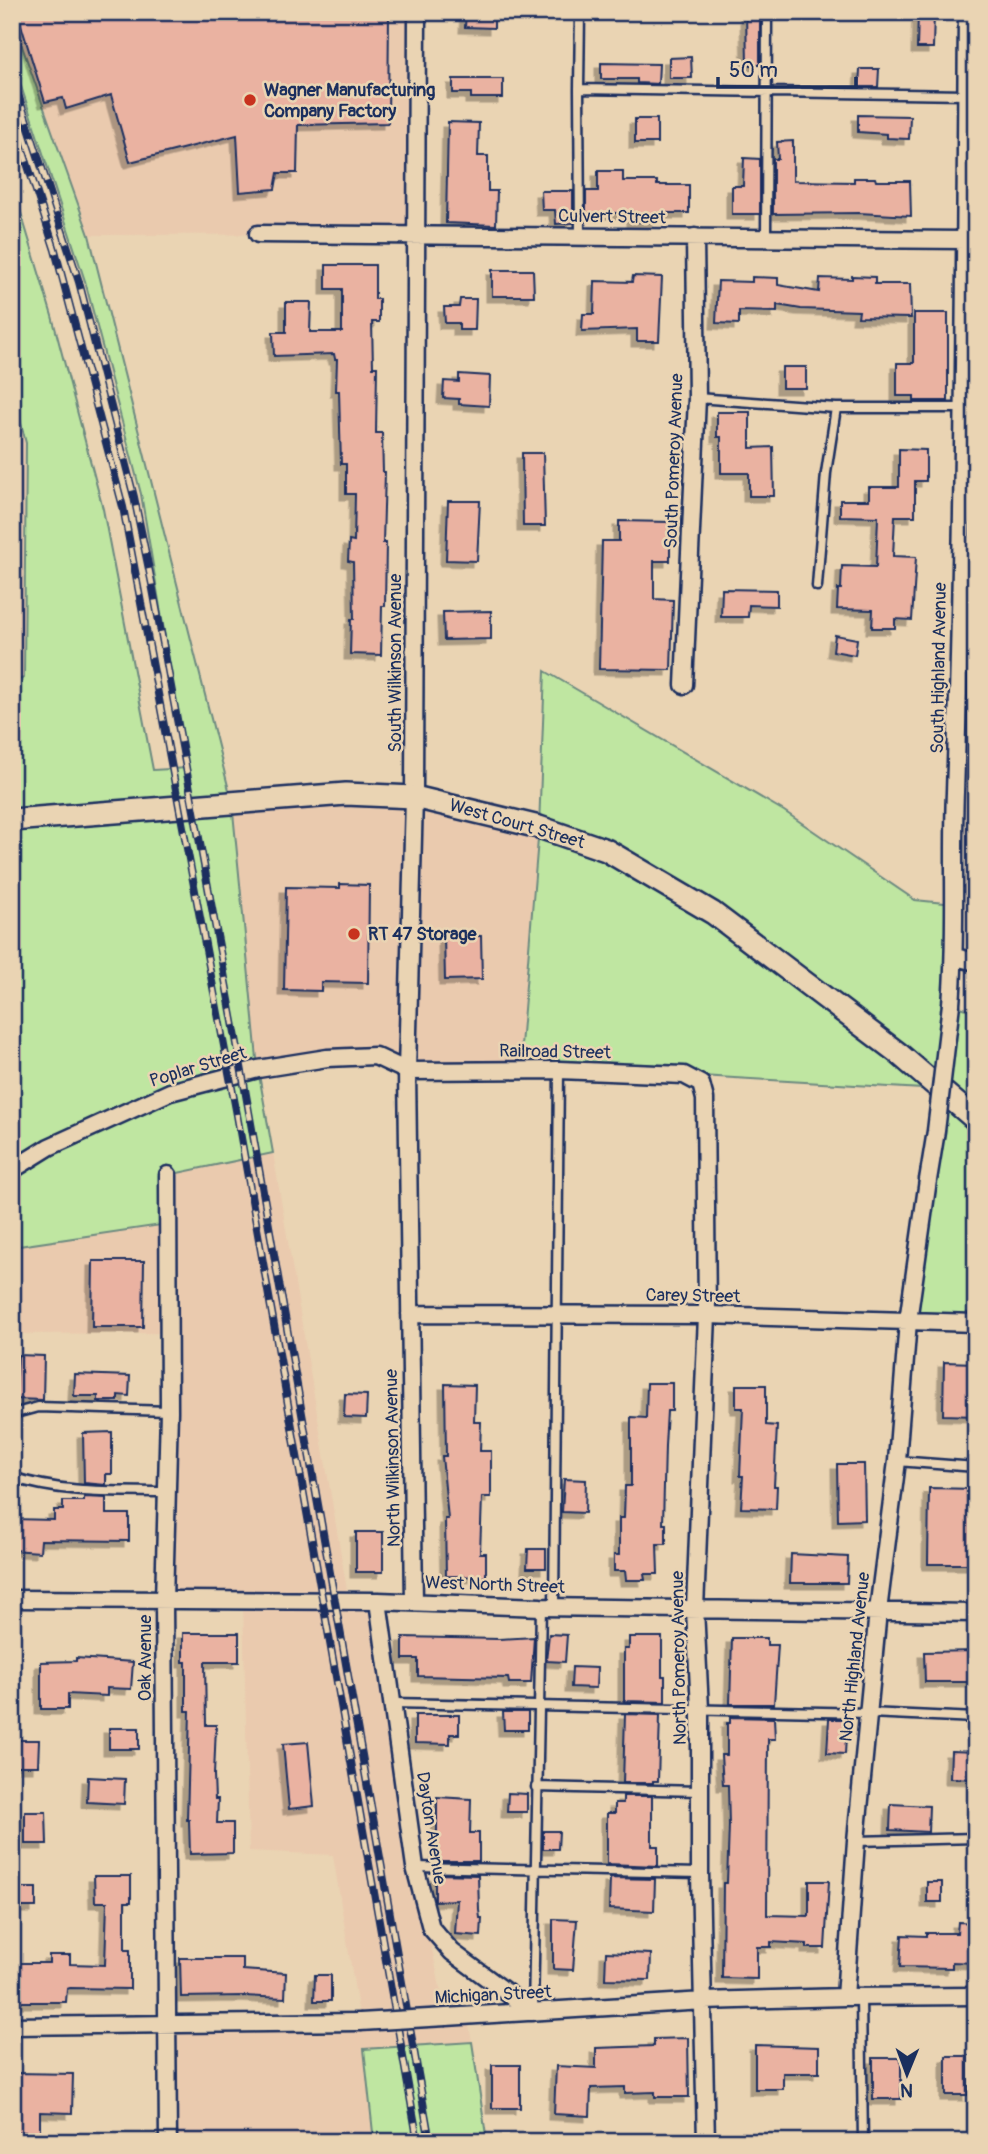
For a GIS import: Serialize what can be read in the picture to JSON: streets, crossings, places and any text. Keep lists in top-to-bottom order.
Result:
{
  "streets": {
    "main road": ["West Court Street"],
    "street": [
      "Culvert Street",
      "South Pomeroy Avenue",
      "South Wilkinson Avenue",
      "South Highland Avenue",
      "Railroad Street",
      "Poplar Street",
      "Carey Street",
      "North Wilkinson Avenue",
      "West North Street",
      "North Highland Avenue",
      "Oak Avenue",
      "North Pomeroy Avenue",
      "Dayton Avenue",
      "Michigan Street"
    ]
  },
  "crossings": [
    ["Culvert Street", "South Pomeroy Avenue"],
    ["Culvert Street", "South Wilkinson Avenue"],
    ["Culvert Street", "South Highland Avenue"],
    ["South Wilkinson Avenue", "West Court Street"],
    ["South Wilkinson Avenue", "Railroad Street"],
    ["South Wilkinson Avenue", "Poplar Street"],
    ["South Wilkinson Avenue", "Carey Street"],
    ["South Wilkinson Avenue", "North Wilkinson Avenue"],
    ["South Highland Avenue", "Carey Street"],
    ["South Highland Avenue", "North Highland Avenue"],
    ["Railroad Street", "Poplar Street"],
    ["Railroad Street", "Carey Street"],
    ["Railroad Street", "North Pomeroy Avenue"],
    ["Carey Street", "North Wilkinson Avenue"],
    ["Carey Street", "North Highland Avenue"],
    ["Carey Street", "North Pomeroy Avenue"],
    ["North Wilkinson Avenue", "West North Street"],
    ["West North Street", "North Highland Avenue"],
    ["West North Street", "Oak Avenue"],
    ["West North Street", "North Pomeroy Avenue"],
    ["West North Street", "Dayton Avenue"],
    ["North Highland Avenue", "Michigan Street"],
    ["Oak Avenue", "Michigan Street"],
    ["North Pomeroy Avenue", "Michigan Street"],
    ["Dayton Avenue", "Michigan Street"]
  ],
  "places": ["Wagner Manufacturing Company Factory", "RT 47 Storage"],
  "scale_bar": "50 m",
  "north": "bottom"
}
